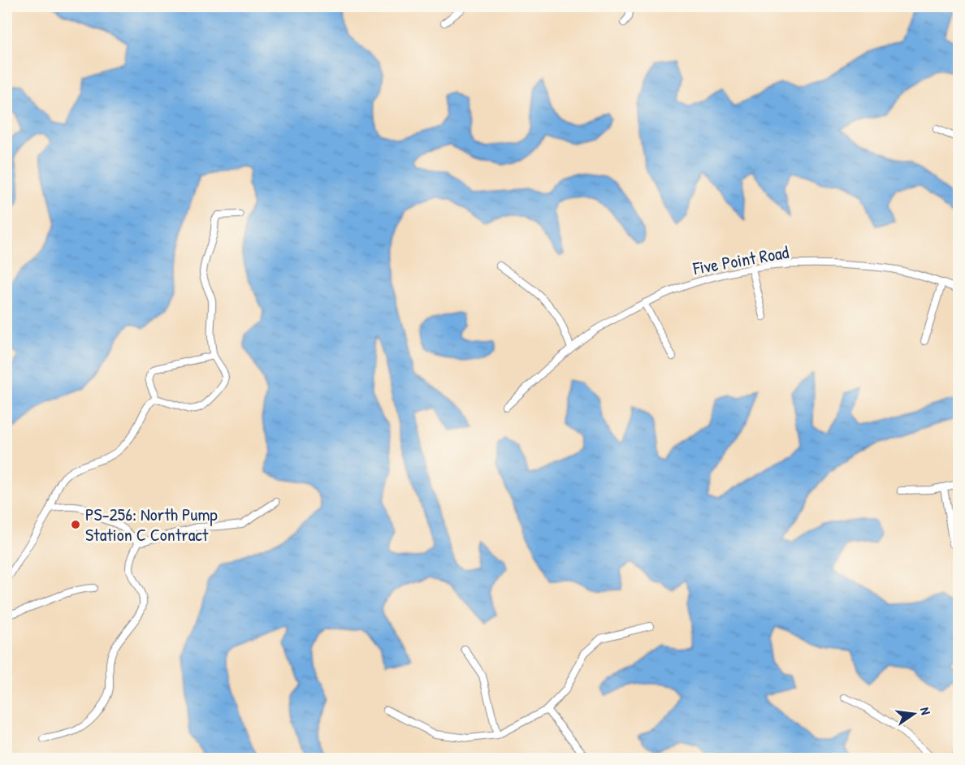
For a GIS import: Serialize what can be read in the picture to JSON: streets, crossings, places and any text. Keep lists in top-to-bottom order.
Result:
{
  "streets": {
    "street": ["Five Point Road"]
  },
  "places": ["PS-256: North Pump Station C Contract"],
  "north": "right"
}
